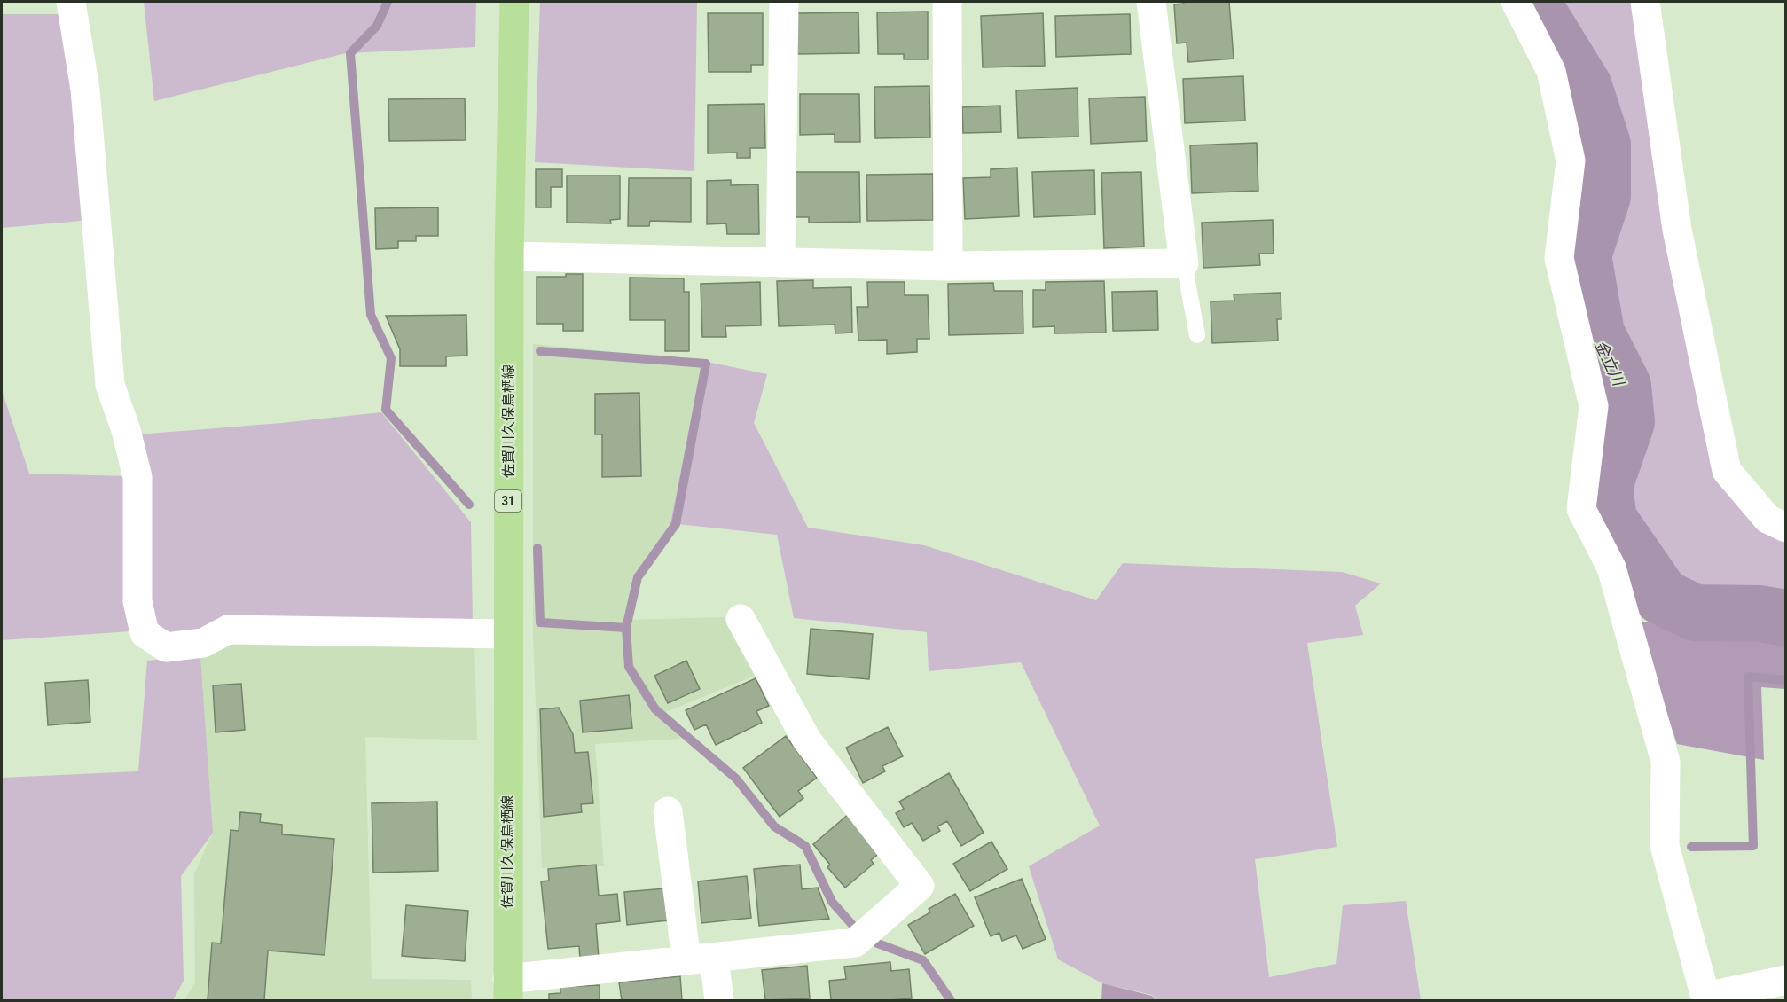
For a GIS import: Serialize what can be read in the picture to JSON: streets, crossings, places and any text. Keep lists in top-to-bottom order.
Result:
{
  "streets": {
    "main road": ["佐賀川久保鳥栖線", "31"]
  },
  "water": ["金立川"]
}
